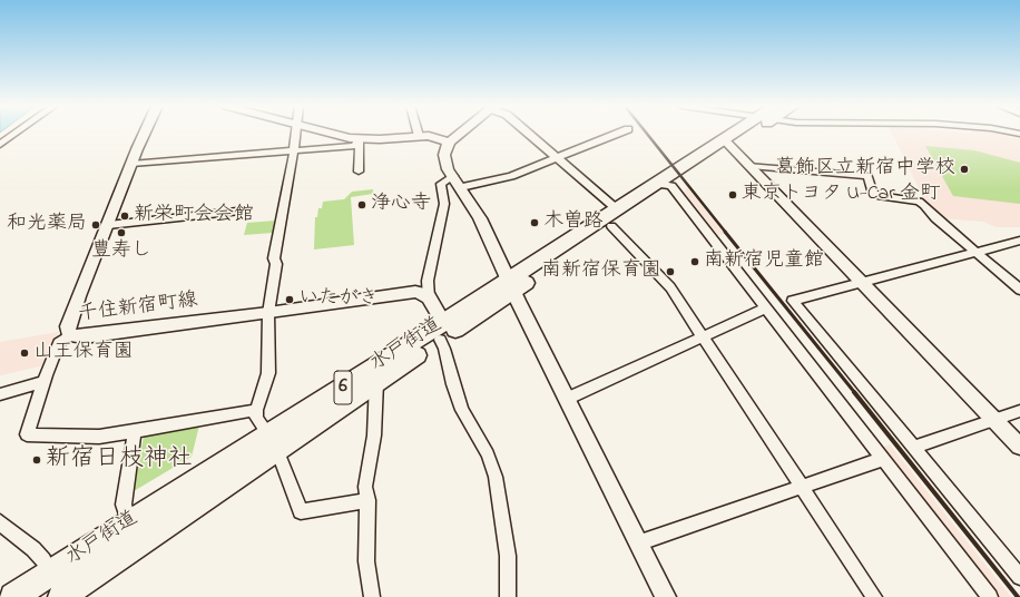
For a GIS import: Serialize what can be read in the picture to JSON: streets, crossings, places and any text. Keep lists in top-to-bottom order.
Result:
{
  "streets": {
    "highway": ["水戸街道", "6"],
    "main road": ["千住新宿町線"]
  },
  "places": [
    "葛飾区立新宿中学校",
    "東京トヨタ U-Car 金町",
    "浄心寺",
    "新栄町会会館",
    "木曽路",
    "和光薬局",
    "豊寿し",
    "南新宿児童館",
    "南新宿保育園",
    "いたがき",
    "山王保育園",
    "新宿日枝神社"
  ]
}
